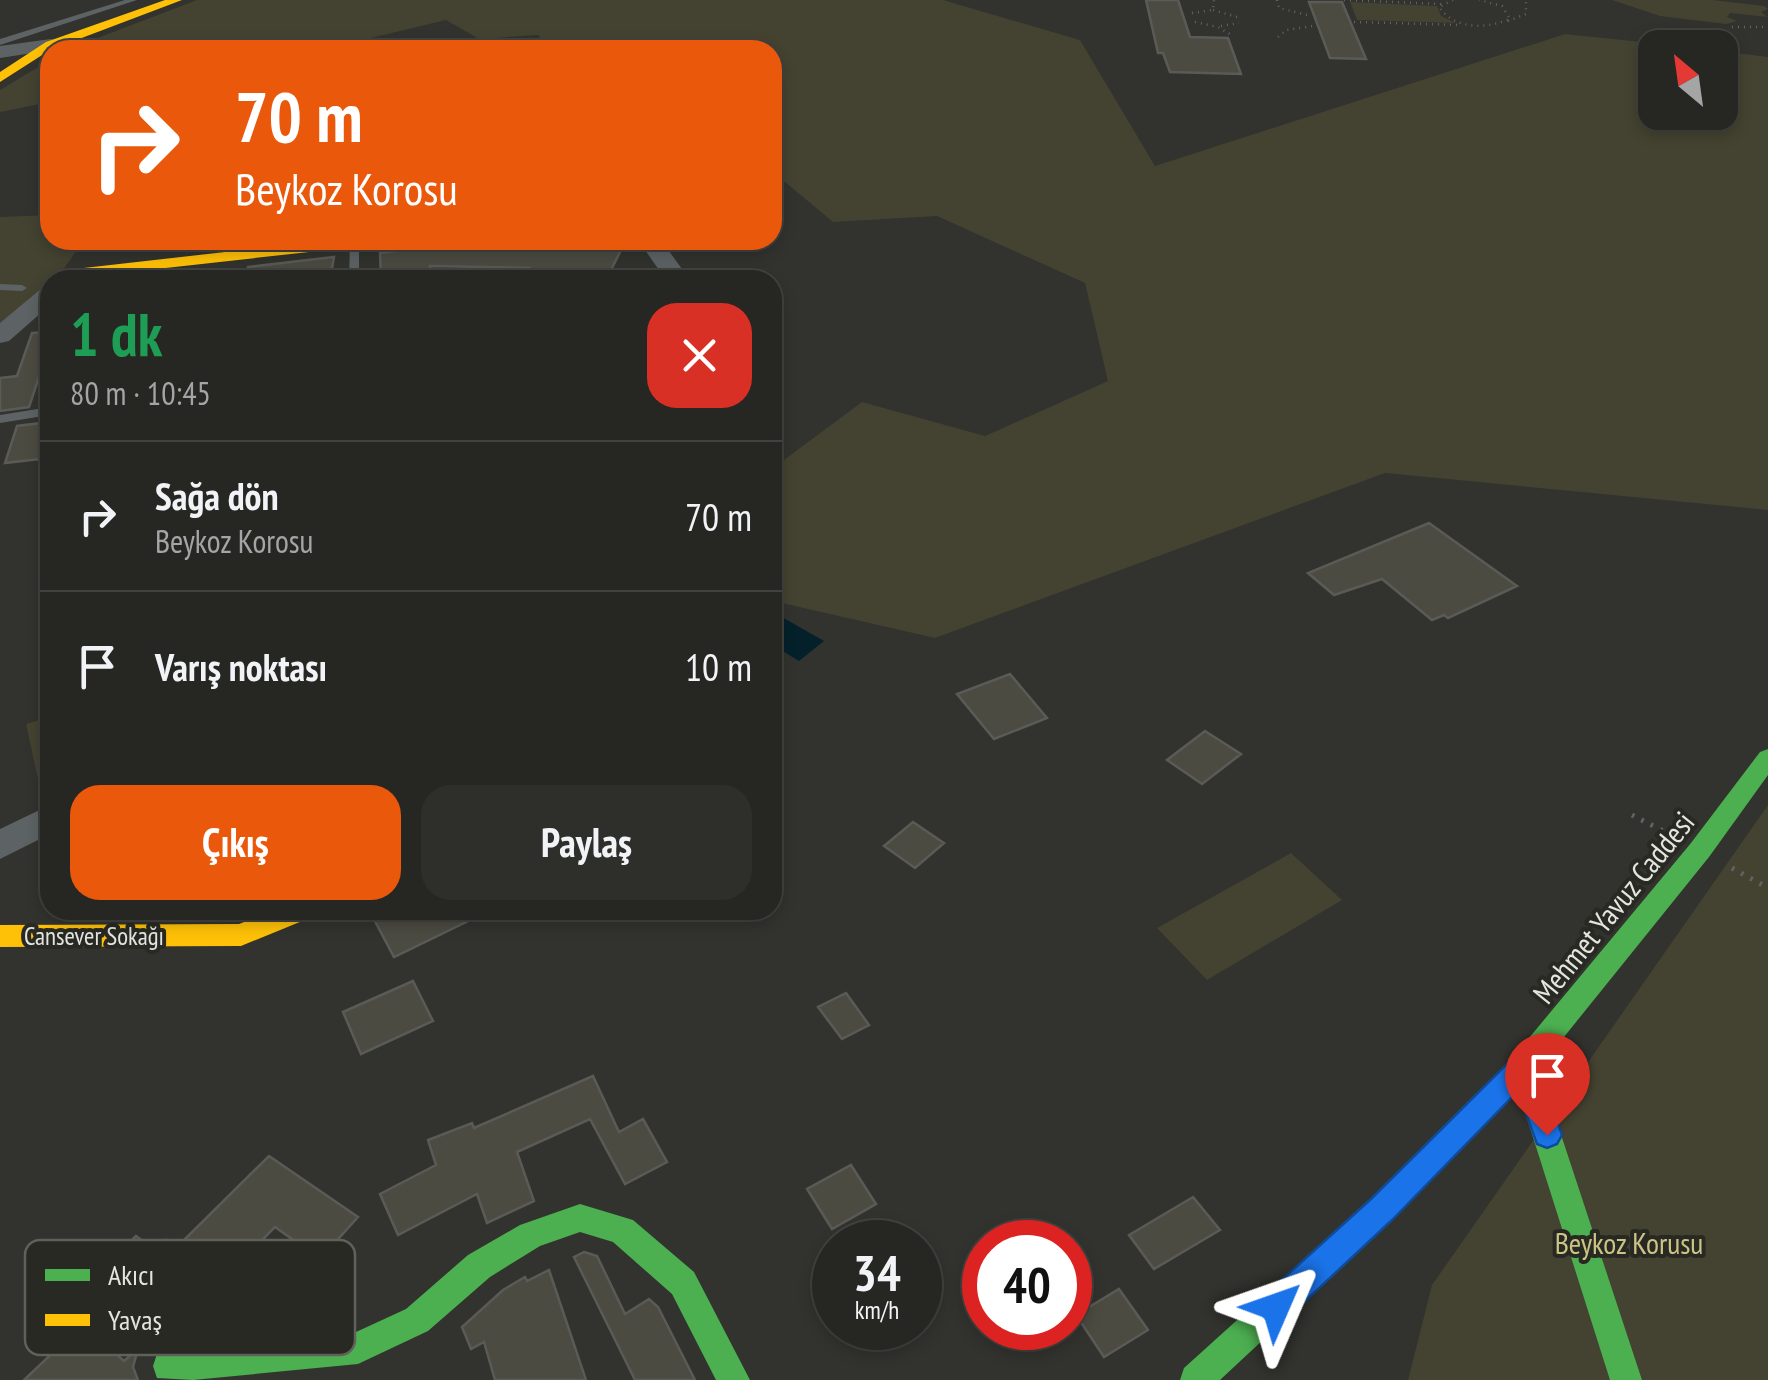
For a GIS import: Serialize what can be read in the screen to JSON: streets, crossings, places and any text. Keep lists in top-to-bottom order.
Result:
{
  "streets": {
    "street": ["Mehmet Yavuz Caddesi", "Cansever Sokağı"]
  },
  "parks": ["Beykoz Korusu"],
  "legend": ["Akıcı", "Yavaş"],
  "north": "top left",
  "page": {
    "turn": ["70 m", "Beykoz Korosu"],
    "heading": ["1 dk", "80 m · 10:45"],
    "list": [
      {
        "name": "Sağa dön",
        "note": "Beykoz Korosu",
        "value": "70 m"
      },
      {
        "name": "Varış noktası",
        "value": "10 m"
      }
    ],
    "buttons": ["Çıkış", "Paylaş"],
    "speed": "34 km/h",
    "limit": "40"
  }
}
